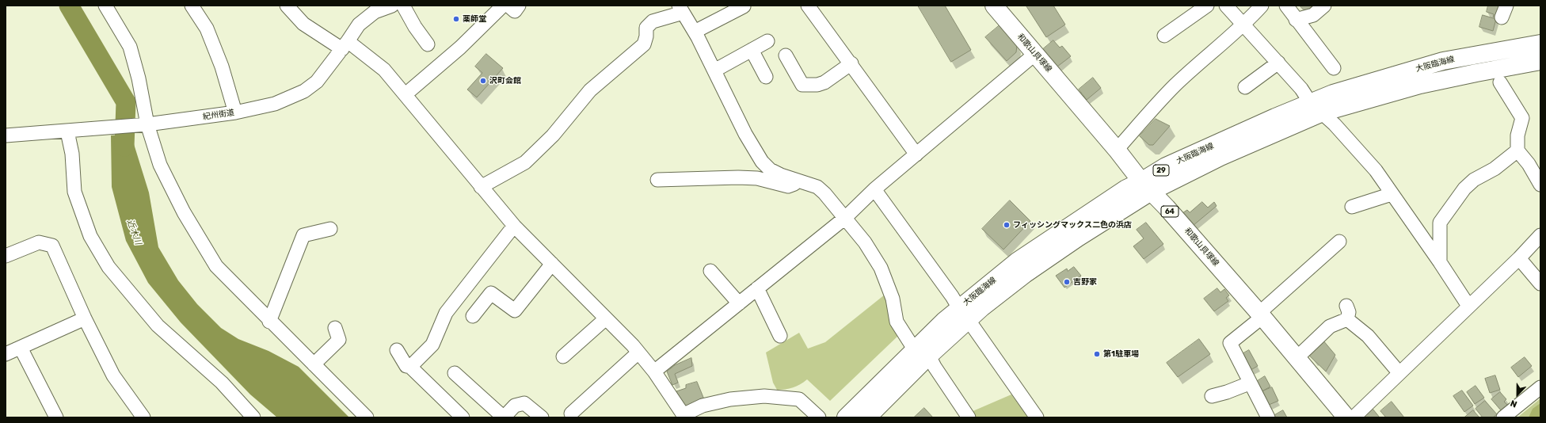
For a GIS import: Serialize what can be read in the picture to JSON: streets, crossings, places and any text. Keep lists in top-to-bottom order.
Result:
{
  "streets": {
    "main road": [
      "和歌山貝塚線",
      "大阪臨海線",
      "29",
      "64"
    ],
    "street": ["紀州街道"]
  },
  "crossings": [
    ["和歌山貝塚線", "大阪臨海線"]
  ],
  "water": ["近木川"],
  "places": [
    "薬師堂",
    "沢町会館",
    "フィッシングマックス二色の浜店",
    "吉野家",
    "第1駐車場"
  ],
  "north": "bottom"
}
